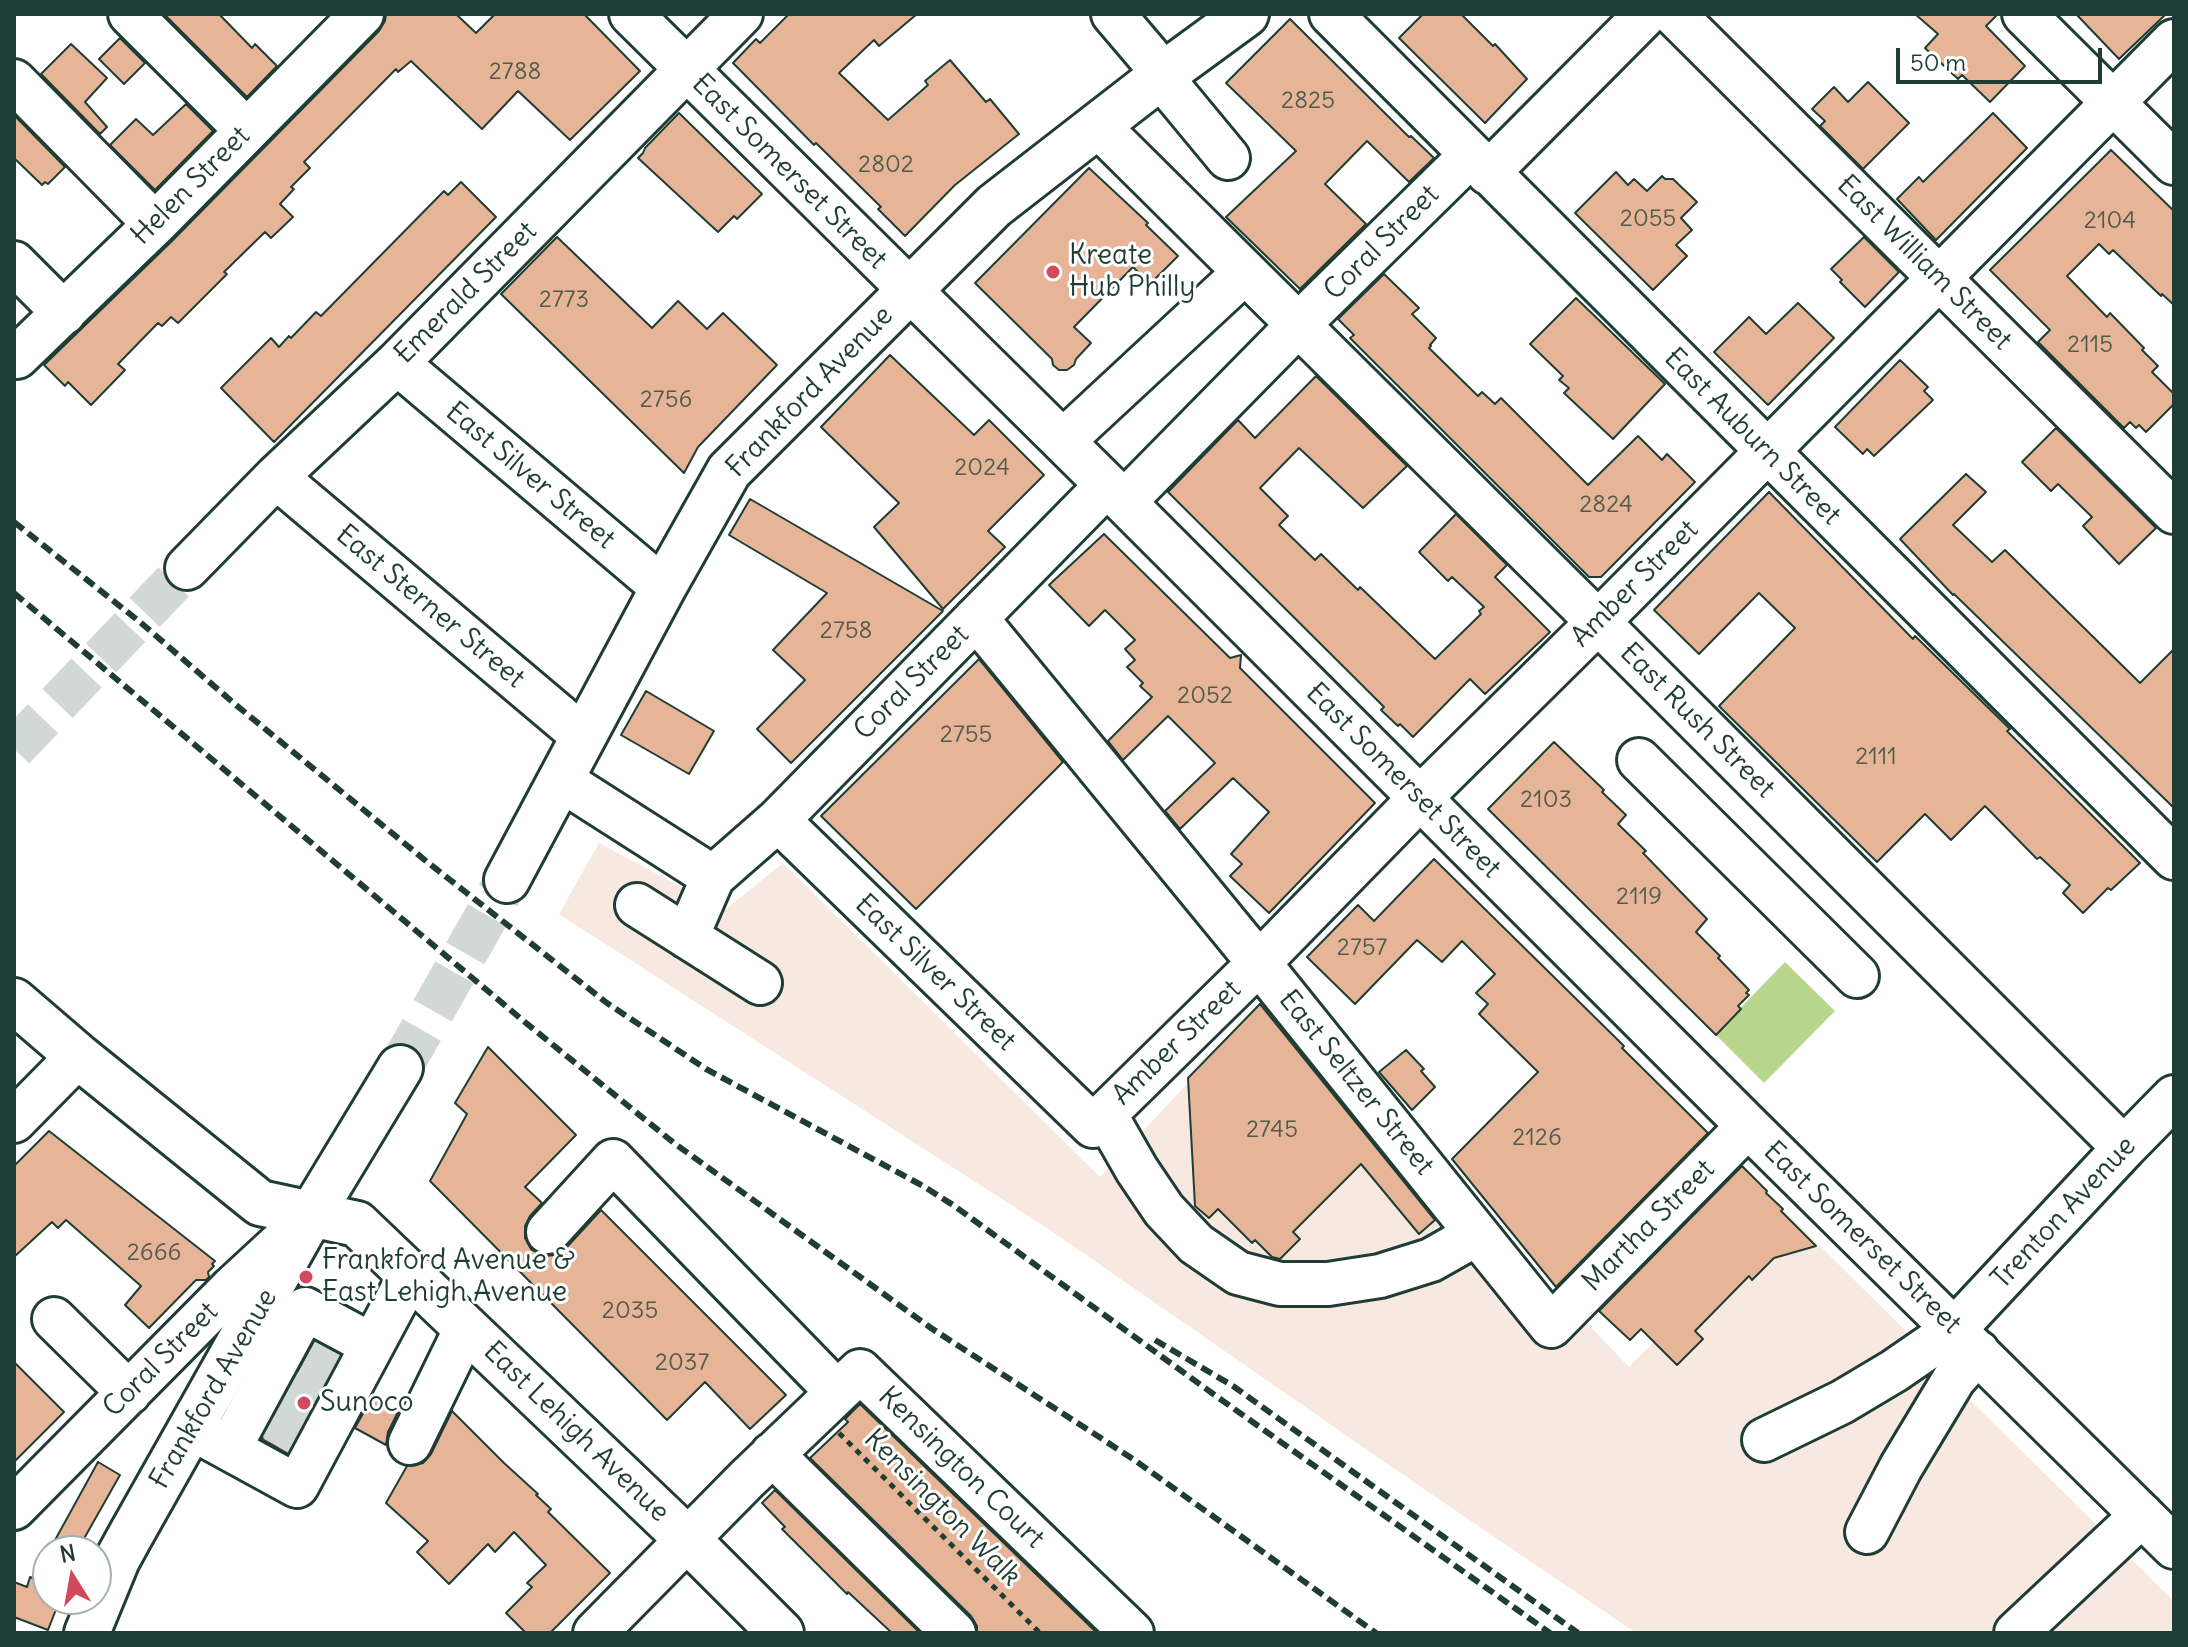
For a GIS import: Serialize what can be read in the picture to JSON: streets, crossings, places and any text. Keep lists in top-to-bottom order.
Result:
{
  "streets": {
    "main road": ["Frankford Avenue", "East Lehigh Avenue"],
    "street": [
      "East Somerset Street",
      "Helen Street",
      "Coral Street",
      "East William Street",
      "Emerald Street",
      "East Auburn Street",
      "East Silver Street",
      "Amber Street",
      "East Sterner Street",
      "East Rush Street",
      "East Seltzer Street",
      "Trenton Avenue",
      "Martha Street",
      "Kensington Court"
    ],
    "path": ["Kensington Walk"]
  },
  "crossings": [
    ["East Somerset Street", "Coral Street"],
    ["East Somerset Street", "Emerald Street"],
    ["East Somerset Street", "Frankford Avenue"],
    ["East Somerset Street", "Amber Street"],
    ["East Somerset Street", "Trenton Avenue"],
    ["East Somerset Street", "Martha Street"],
    ["Coral Street", "Frankford Avenue"],
    ["Coral Street", "East Auburn Street"],
    ["Coral Street", "East Silver Street"],
    ["Coral Street", "East Rush Street"],
    ["Coral Street", "East Seltzer Street"],
    ["Coral Street", "East Lehigh Avenue"],
    ["East William Street", "Amber Street"],
    ["Emerald Street", "East Silver Street"],
    ["Emerald Street", "East Sterner Street"],
    ["Frankford Avenue", "East Silver Street"],
    ["Frankford Avenue", "East Sterner Street"],
    ["Frankford Avenue", "East Rush Street"],
    ["Frankford Avenue", "East Lehigh Avenue"],
    ["East Auburn Street", "Amber Street"],
    ["East Silver Street", "Amber Street"],
    ["East Silver Street", "East Seltzer Street"],
    ["Amber Street", "East Rush Street"],
    ["Amber Street", "East Seltzer Street"],
    ["East Rush Street", "Trenton Avenue"],
    ["East Seltzer Street", "Martha Street"],
    ["East Lehigh Avenue", "Kensington Court"],
    ["Kensington Court", "Kensington Walk"]
  ],
  "places": ["Kreate Hub Philly", "Frankford Avenue & East Lehigh Avenue", "Sunoco"],
  "house_numbers": [
    "2788",
    "2825",
    "2802",
    "2055",
    "2104",
    "2773",
    "2115",
    "2756",
    "2024",
    "2824",
    "2758",
    "2052",
    "2755",
    "2111",
    "2103",
    "2119",
    "2757",
    "2745",
    "2126",
    "2666",
    "2035",
    "2037"
  ],
  "scale_bar": "50 m",
  "north": "top"
}
